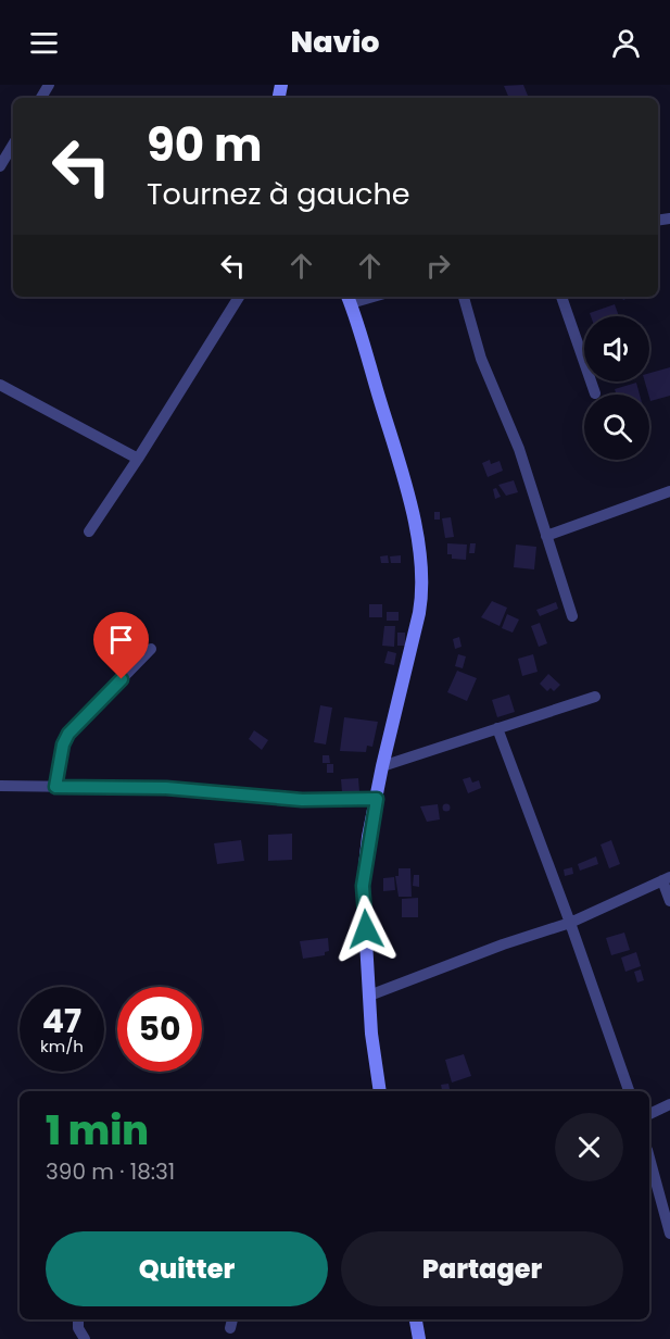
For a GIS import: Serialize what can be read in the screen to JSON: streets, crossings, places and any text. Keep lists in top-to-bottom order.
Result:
{
  "page": {
    "header": "Navio",
    "turn": ["90 m", "Tournez à gauche"],
    "speed": "47 km/h",
    "limit": "50",
    "heading": ["1 min", "390 m · 18:31"],
    "buttons": ["Quitter", "Partager"]
  }
}
